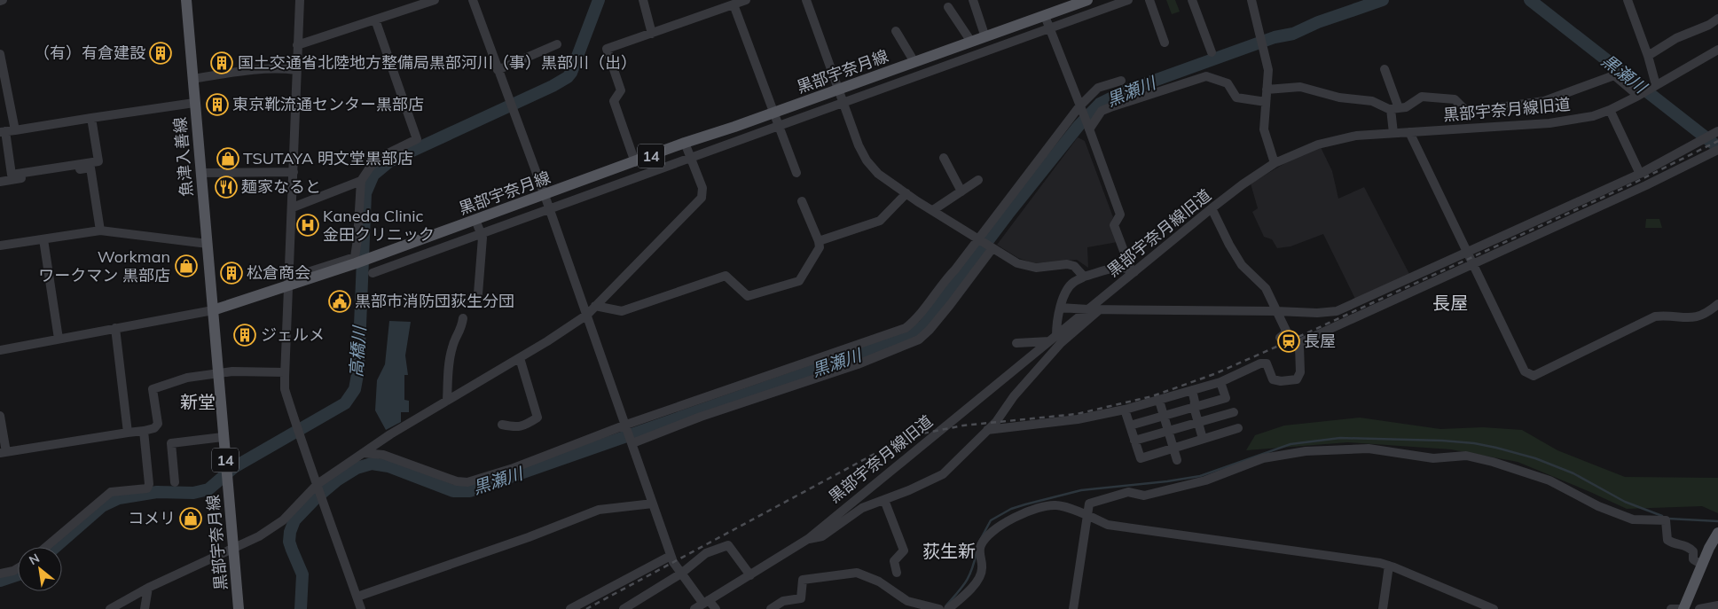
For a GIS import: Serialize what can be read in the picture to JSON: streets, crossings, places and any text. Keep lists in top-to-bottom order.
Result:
{
  "streets": {
    "main road": ["黒部宇奈月線", "14", "魚津入善線"],
    "street": ["黒部宇奈月線旧道"]
  },
  "crossings": [
    ["黒部宇奈月線", "魚津入善線"]
  ],
  "districts": ["長屋", "新堂", "荻生新"],
  "water": ["黒瀬川", "高橋川"],
  "places": {
    "building": [
      "（有）有倉建設",
      "国土交通省北陸地方整備局黒部河川（事）黒部川（出）",
      "東京靴流通センター黒部店",
      "松倉商会",
      "ジェルメ"
    ],
    "shop": ["TSUTAYA 明文堂黒部店", "Workman ワークマン 黒部店", "コメリ"],
    "restaurant": ["麺家なると"],
    "hospital": ["Kaneda Clinic 金田クリニック"],
    "public building": ["黒部市消防団荻生分団"],
    "station": ["長屋"]
  },
  "north": "top left"
}
